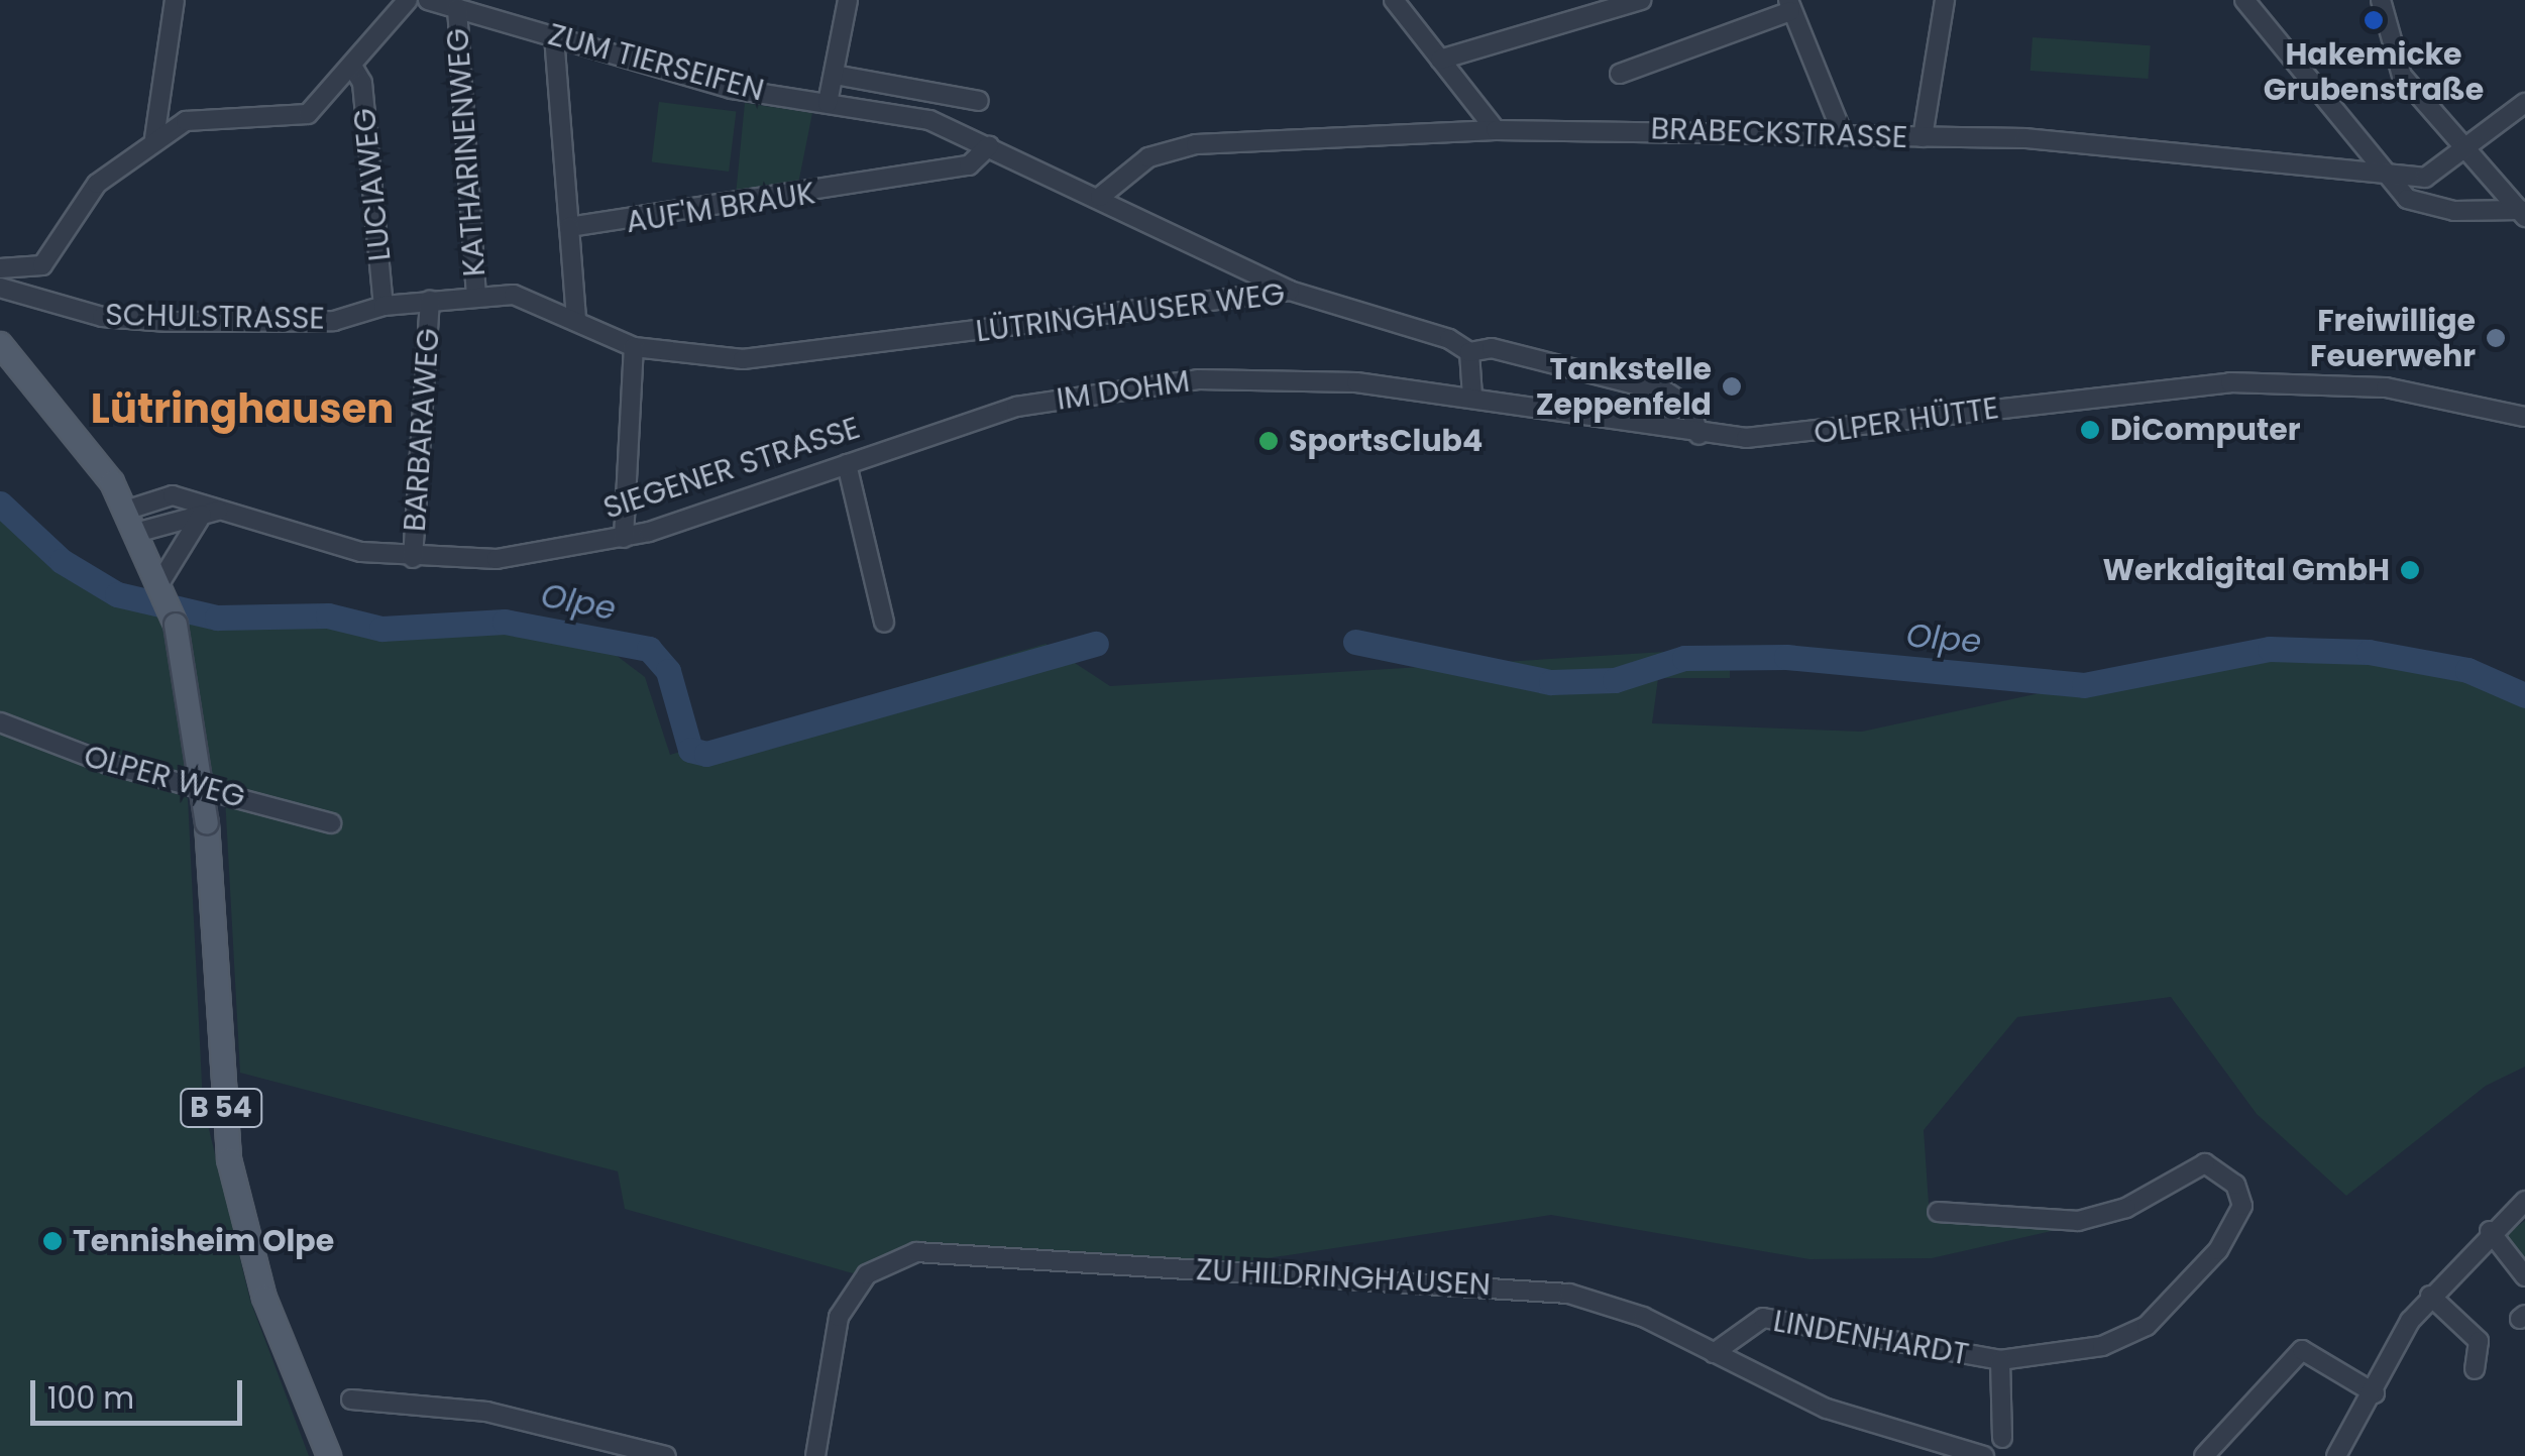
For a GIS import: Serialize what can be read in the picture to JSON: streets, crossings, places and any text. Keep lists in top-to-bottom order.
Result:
{
  "streets": {
    "main road": ["B 54"],
    "street": [
      "ZUM TIERSEIFEN",
      "BRABECKSTRASSE",
      "KATHARINENWEG",
      "LUCIAWEG",
      "AUF'M BRAUK",
      "LÜTRINGHAUSER WEG",
      "SCHULSTRASSE",
      "IM DOHM",
      "OLPER HÜTTE",
      "BARBARAWEG",
      "SIEGENER STRASSE",
      "OLPER WEG",
      "ZU HILDRINGHAUSEN",
      "LINDENHARDT"
    ]
  },
  "crossings": [
    ["ZUM TIERSEIFEN", "BRABECKSTRASSE"],
    ["ZUM TIERSEIFEN", "KATHARINENWEG"],
    ["ZUM TIERSEIFEN", "AUF'M BRAUK"],
    ["ZUM TIERSEIFEN", "LÜTRINGHAUSER WEG"],
    ["KATHARINENWEG", "SCHULSTRASSE"],
    ["LUCIAWEG", "SCHULSTRASSE"],
    ["LÜTRINGHAUSER WEG", "SCHULSTRASSE"],
    ["LÜTRINGHAUSER WEG", "OLPER HÜTTE"],
    ["SCHULSTRASSE", "BARBARAWEG"],
    ["IM DOHM", "OLPER HÜTTE"],
    ["IM DOHM", "SIEGENER STRASSE"],
    ["BARBARAWEG", "SIEGENER STRASSE"],
    ["SIEGENER STRASSE", "B 54"],
    ["ZU HILDRINGHAUSEN", "LINDENHARDT"]
  ],
  "districts": ["Lütringhausen"],
  "water": ["Olpe"],
  "places": [
    "Hakemicke Grubenstraße",
    "Freiwillige Feuerwehr",
    "Tankstelle Zeppenfeld",
    "DiComputer",
    "SportsClub4",
    "Werkdigital GmbH",
    "Tennisheim Olpe"
  ],
  "scale_bar": "100 m"
}
